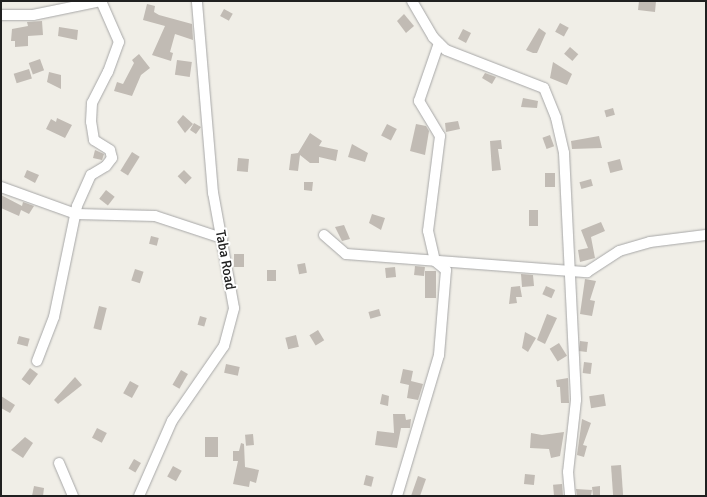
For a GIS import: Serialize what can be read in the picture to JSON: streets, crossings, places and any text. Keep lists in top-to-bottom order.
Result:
{
  "streets": {
    "street": ["Taba Road"]
  }
}
